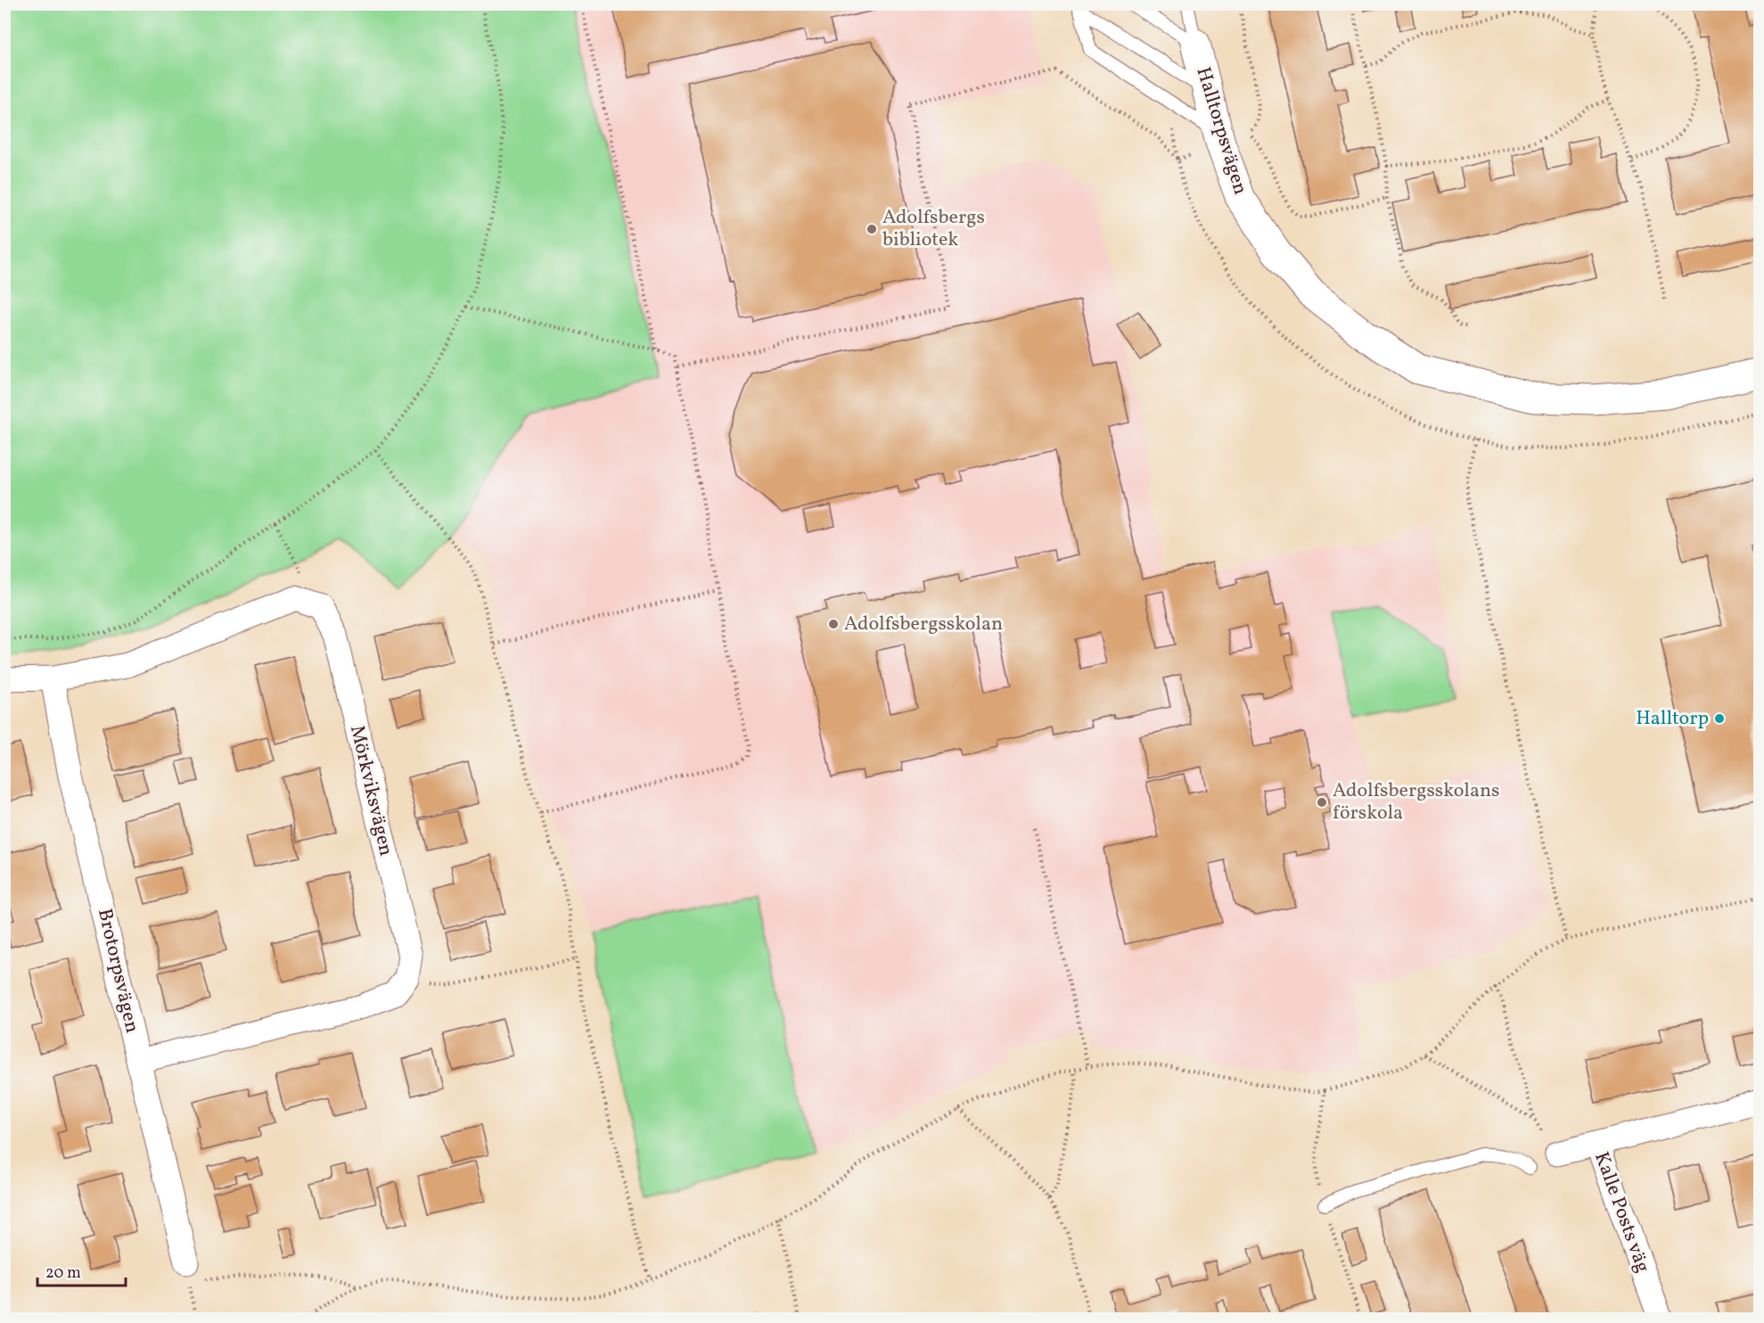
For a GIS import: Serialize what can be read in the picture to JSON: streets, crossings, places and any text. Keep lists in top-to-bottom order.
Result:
{
  "streets": {
    "street": [
      "Halltorpsvägen",
      "Mörkviksvägen",
      "Brotorpsvägen",
      "Kalle Posts väg"
    ]
  },
  "places": [
    "Adolfsbergs bibliotek",
    "Adolfsbergsskolan",
    "Halltorp",
    "Adolfsbergsskolans förskola"
  ],
  "scale_bar": "20 m"
}
